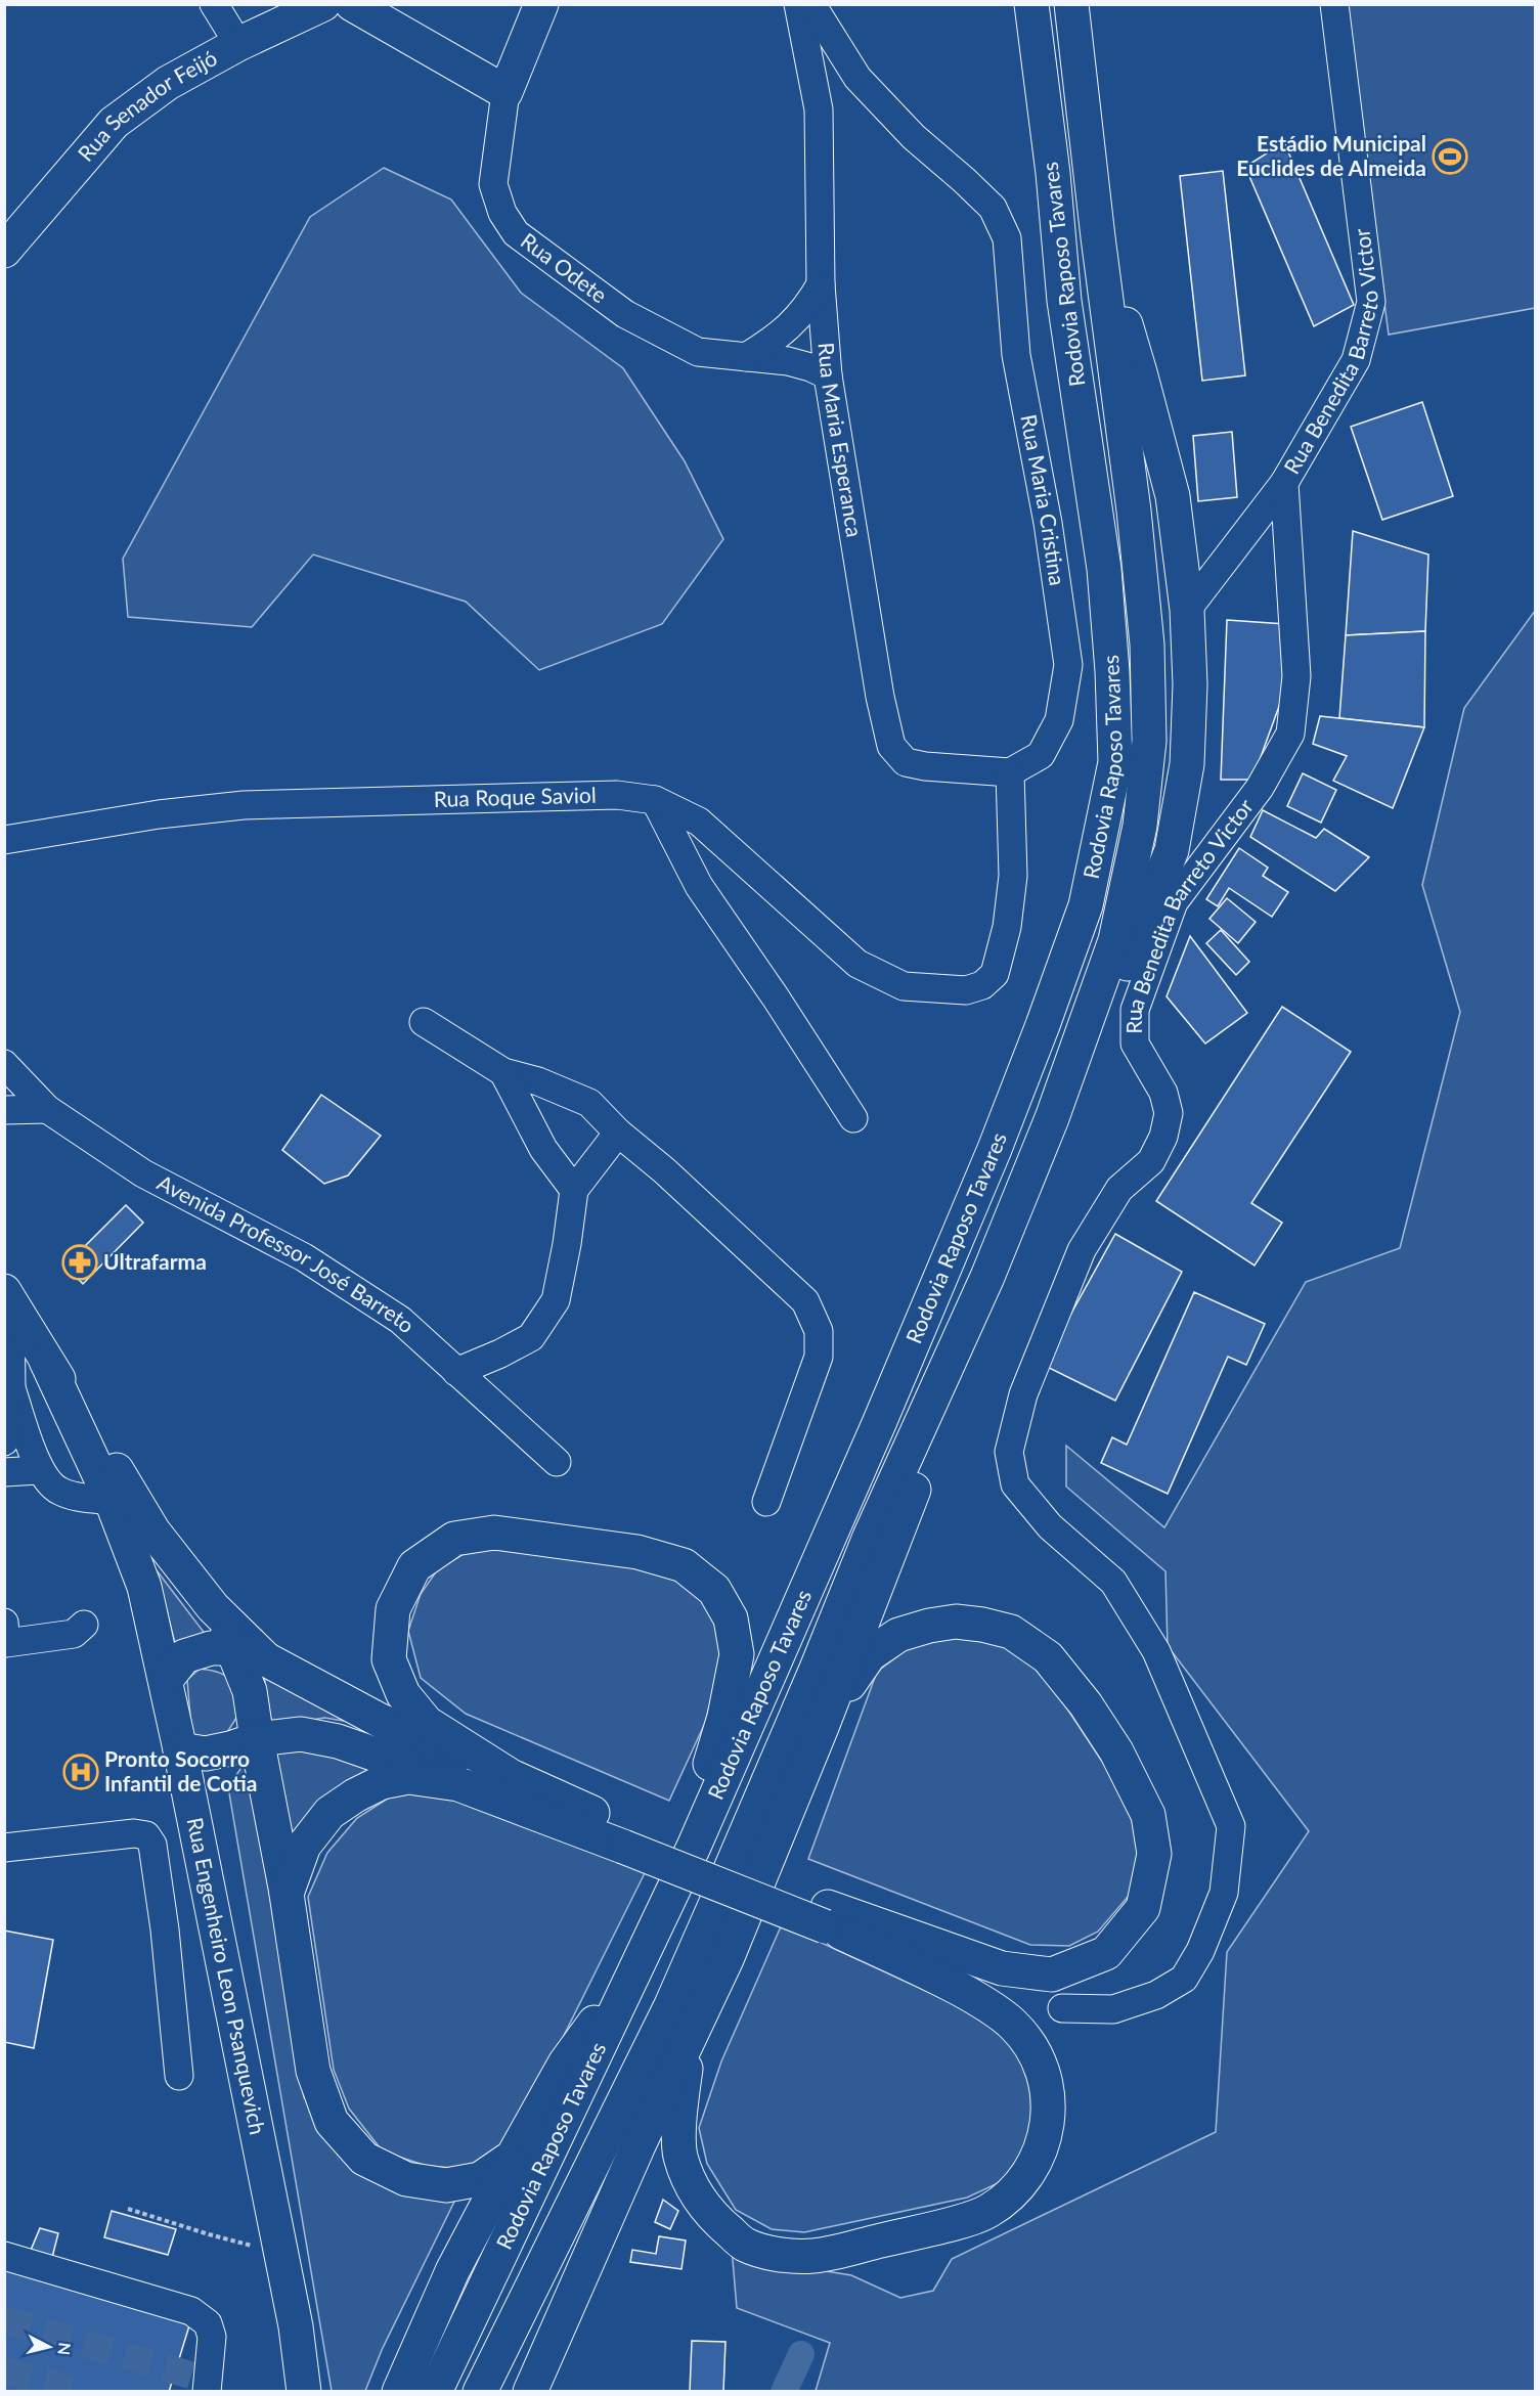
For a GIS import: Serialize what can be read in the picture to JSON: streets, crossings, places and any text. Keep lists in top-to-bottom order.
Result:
{
  "streets": {
    "main road": ["Rua Senador Feijó", "Rodovia Raposo Tavares", "Rua Engenheiro Leon Psanquevich"],
    "street": [
      "Rua Odete",
      "Rua Benedita Barreto Victor",
      "Rua Maria Esperanca",
      "Rua Maria Cristina",
      "Rua Roque Saviol",
      "Avenida Professor José Barreto"
    ]
  },
  "crossings": [
    ["Rua Odete", "Rua Maria Esperanca"],
    ["Rua Maria Esperanca", "Rua Maria Cristina"],
    ["Rua Maria Esperanca", "Rua Roque Saviol"],
    ["Rua Maria Cristina", "Rua Roque Saviol"]
  ],
  "places": {
    "sports": ["Estádio Municipal Euclides de Almeida"],
    "pharmacy": ["Ultrafarma"],
    "hospital": ["Pronto Socorro Infantil de Cotia"]
  },
  "north": "right"
}
